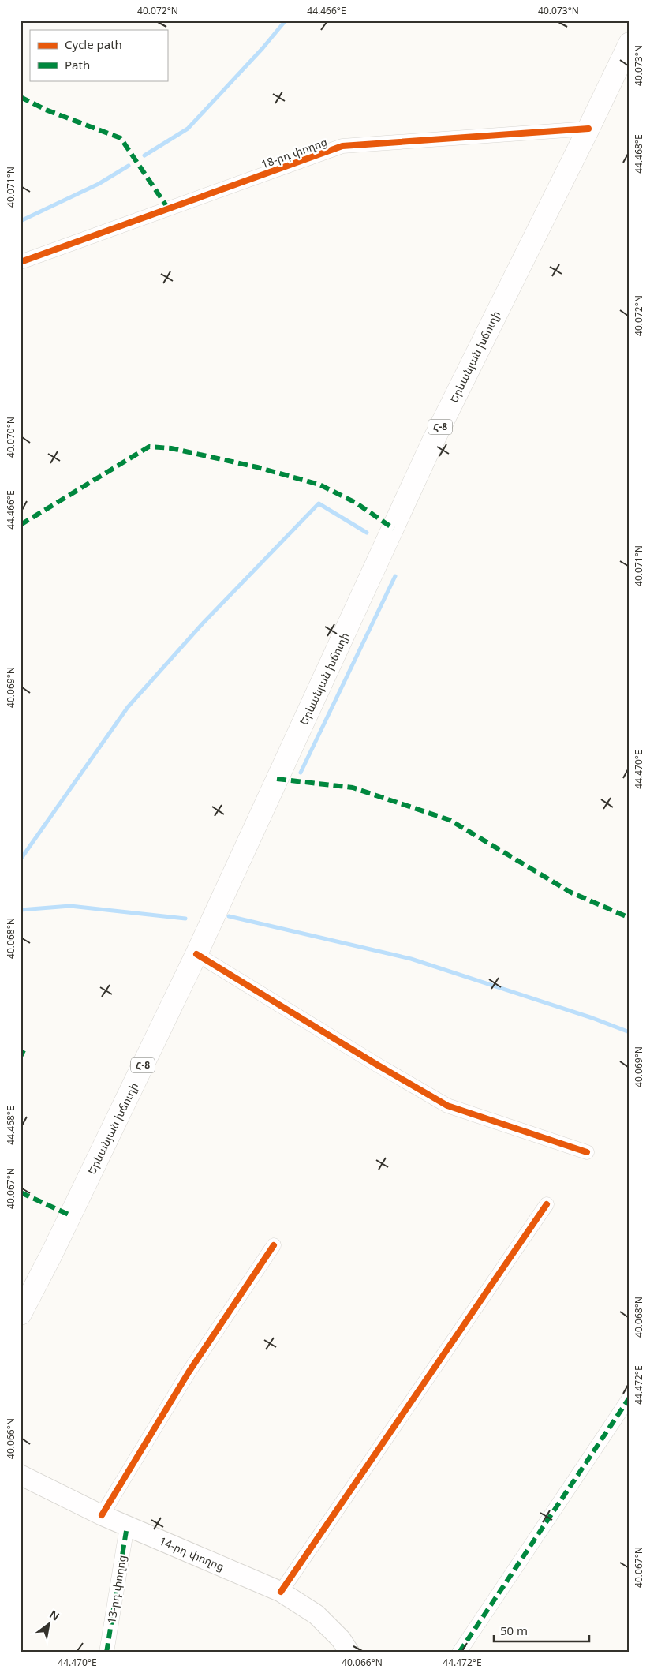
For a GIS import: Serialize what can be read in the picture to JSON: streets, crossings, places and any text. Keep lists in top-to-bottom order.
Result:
{
  "streets": {
    "main road": ["Երևանյան խճուղի", "Հ-8"],
    "street": ["18-րդ փողոց", "14-րդ փողոց", "13-րդ փողոց"]
  },
  "crossings": [
    ["18-րդ փողոց", "Երևանյան խճուղի"],
    ["14-րդ փողոց", "13-րդ փողոց"]
  ],
  "legend": ["Cycle path", "Path"],
  "scale_bar": "50 m",
  "north": "top right",
  "coordinates": [
    "40.072°N",
    "44.466°E",
    "40.073°N",
    "44.468°E",
    "40.071°N",
    "40.070°N",
    "40.069°N",
    "44.470°E",
    "40.068°N",
    "40.067°N",
    "44.472°E",
    "40.066°N"
  ]
}
